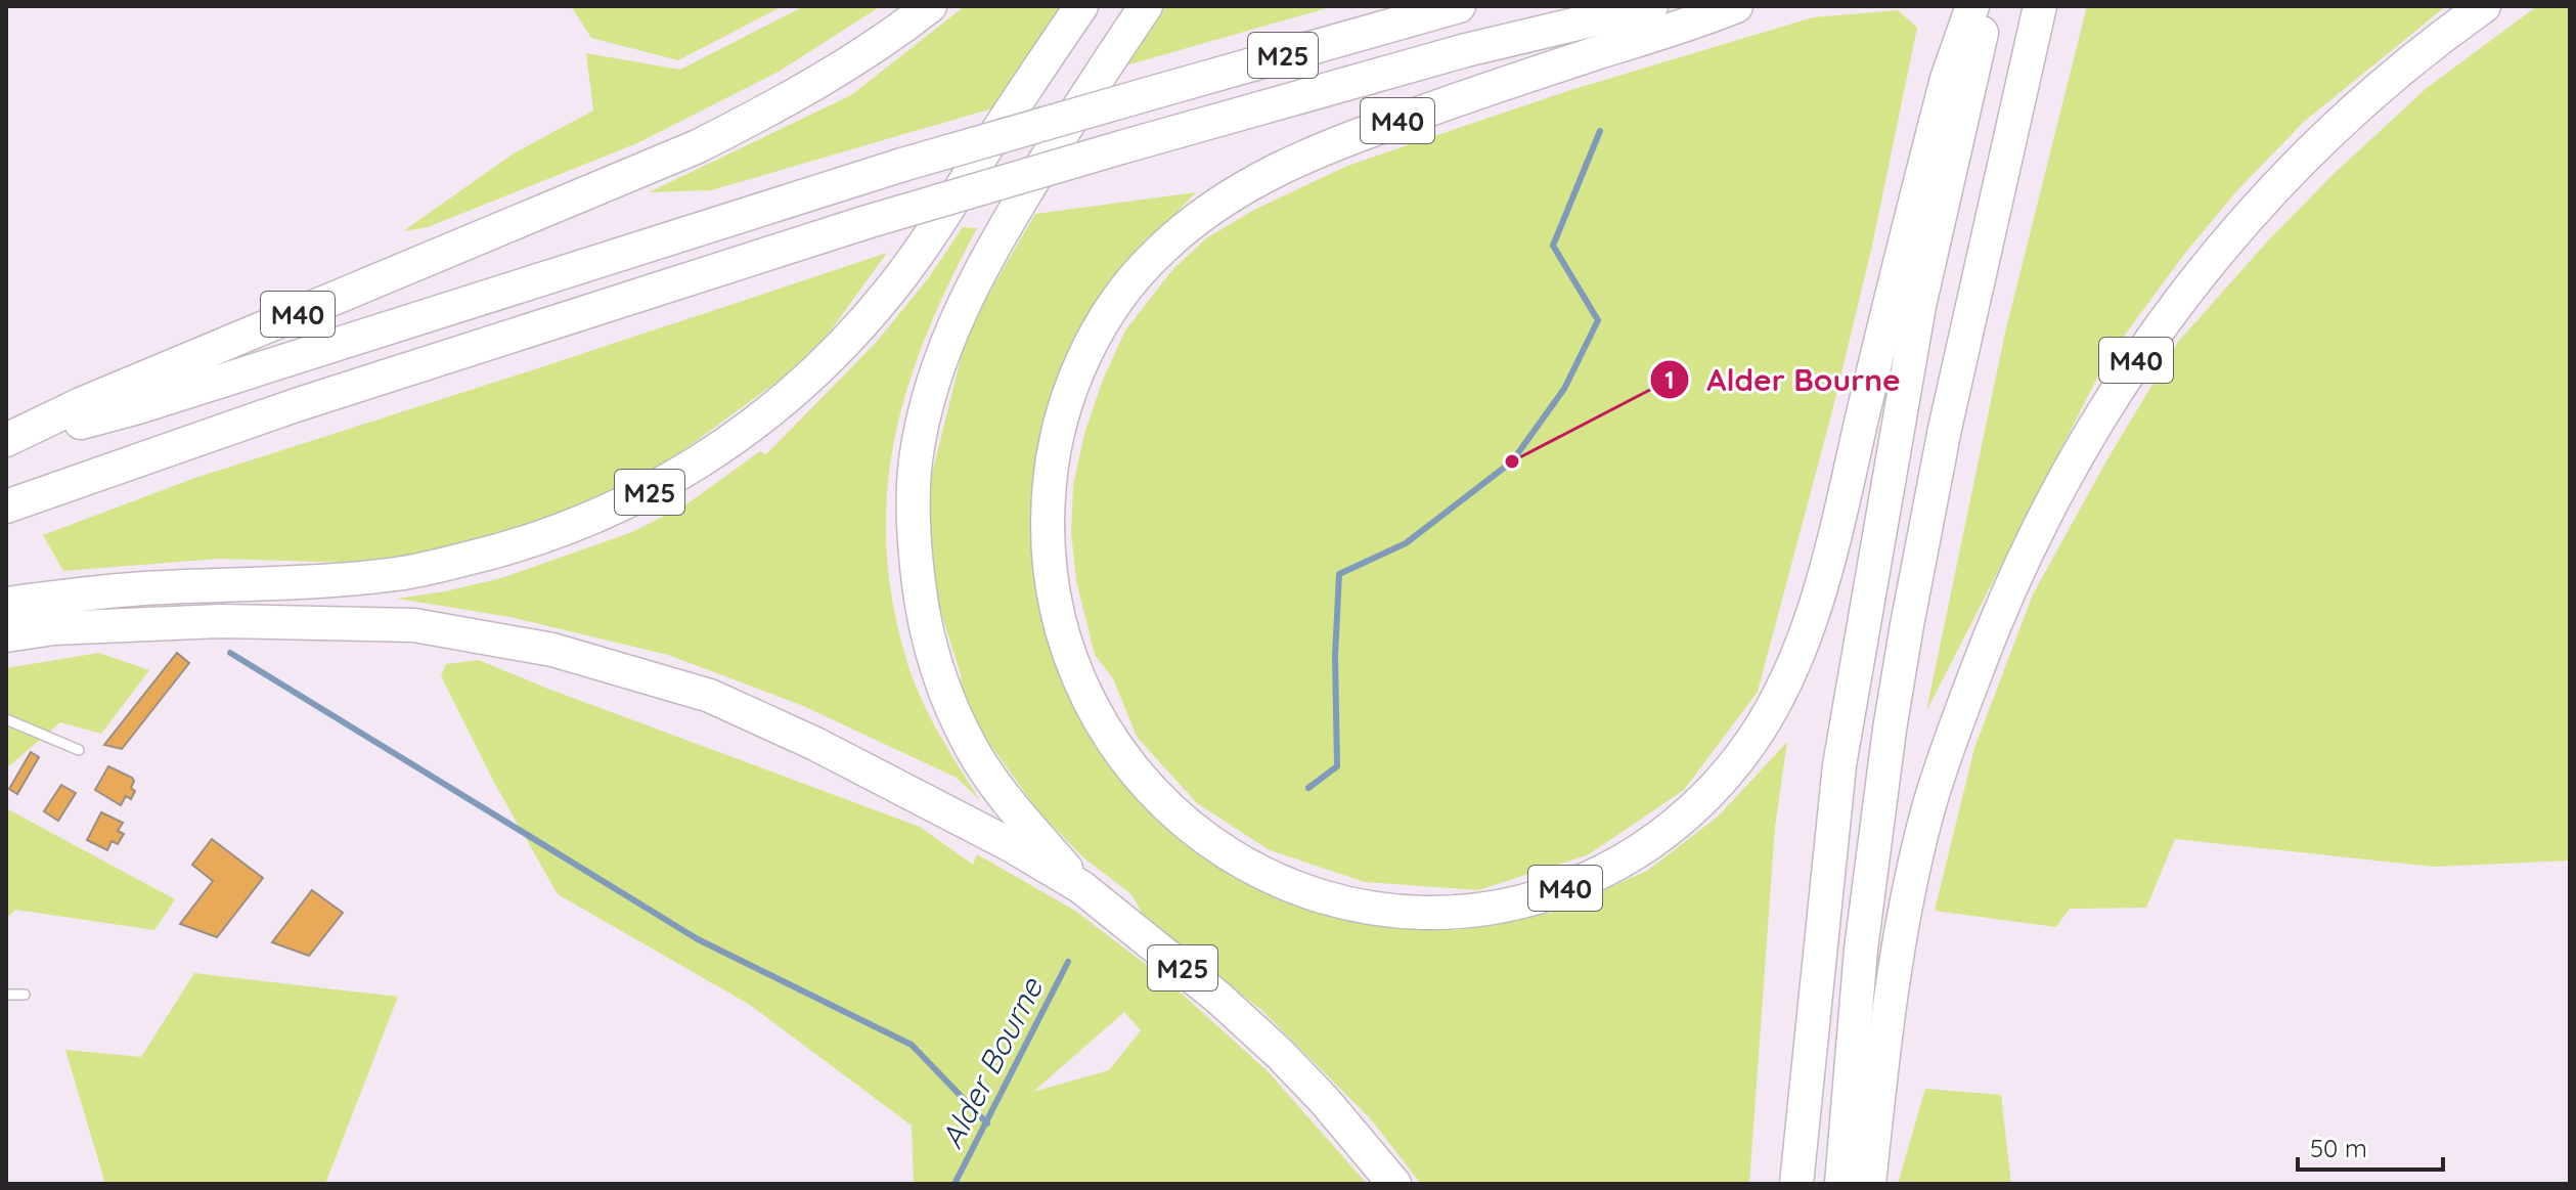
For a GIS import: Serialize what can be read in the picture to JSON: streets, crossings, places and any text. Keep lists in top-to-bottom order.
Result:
{
  "streets": {
    "highway": ["M25", "M40"]
  },
  "crossings": [
    ["M25", "M40"]
  ],
  "water": ["Alder Bourne"],
  "places": ["Alder Bourne"],
  "scale_bar": "50 m"
}
